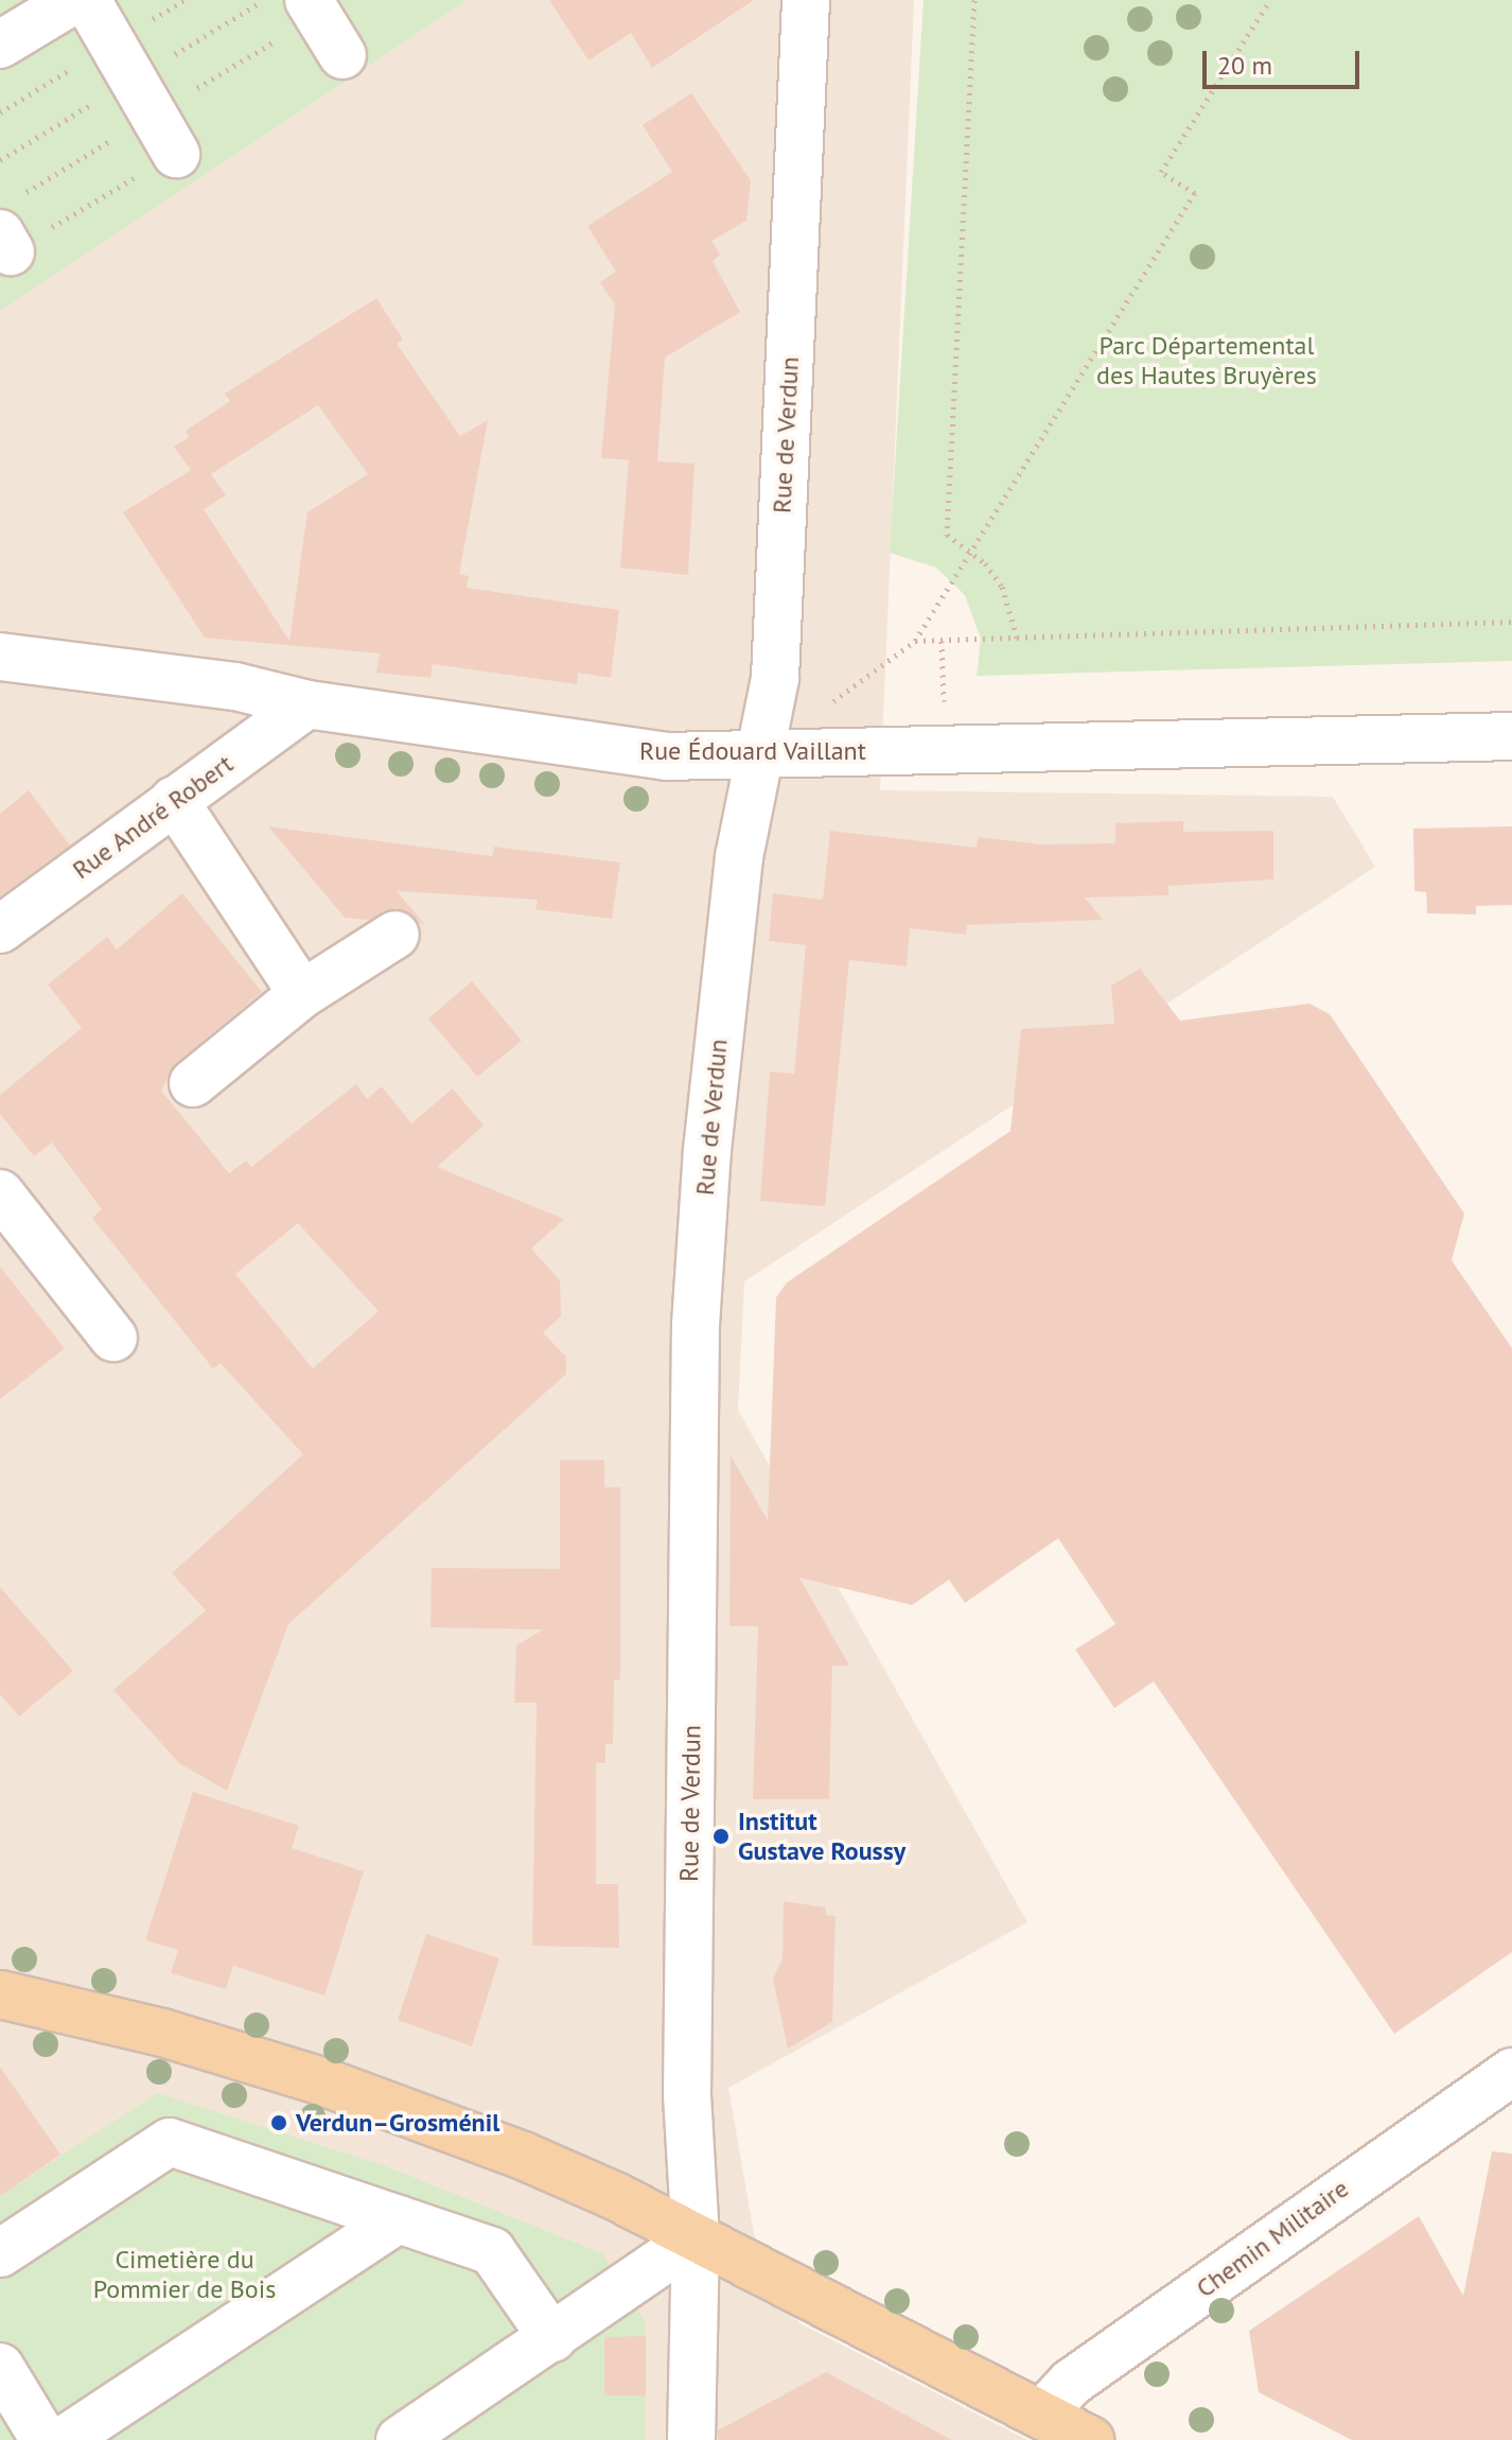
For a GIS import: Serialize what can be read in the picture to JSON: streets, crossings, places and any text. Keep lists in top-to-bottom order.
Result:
{
  "streets": {
    "street": [
      "Rue de Verdun",
      "Rue Édouard Vaillant",
      "Rue André Robert",
      "Chemin Militaire"
    ]
  },
  "crossings": [
    ["Rue de Verdun", "Rue Édouard Vaillant"],
    ["Rue Édouard Vaillant", "Rue André Robert"]
  ],
  "parks": ["Parc Départemental des Hautes Bruyères", "Cimetière du Pommier de Bois"],
  "places": ["Institut Gustave Roussy", "Verdun–Grosménil"],
  "scale_bar": "20 m"
}
